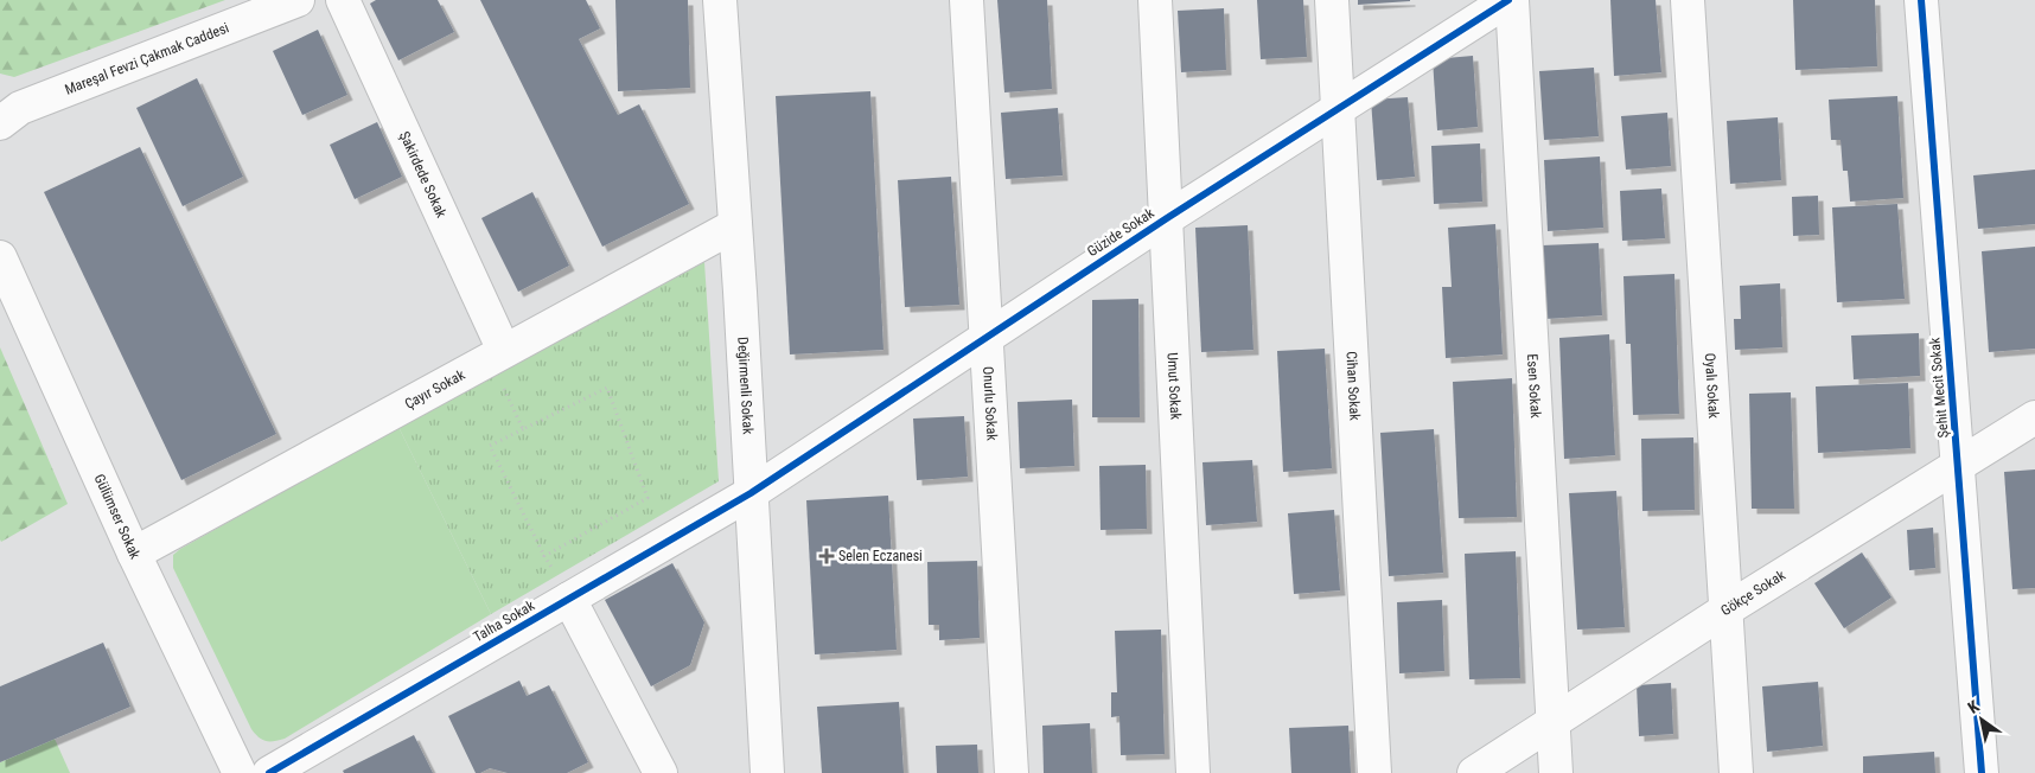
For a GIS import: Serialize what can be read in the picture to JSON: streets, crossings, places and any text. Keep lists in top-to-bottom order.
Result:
{
  "streets": {
    "street": [
      "Mareşal Fevzi Çakmak Caddesi",
      "Şakirdede Sokak",
      "Güzide Sokak",
      "Değirmenli Sokak",
      "Umut Sokak",
      "Cihan Sokak",
      "Esen Sokak",
      "Oyalı Sokak",
      "Şehit Mecit Sokak",
      "Çayır Sokak",
      "Onurlu Sokak",
      "Gülümser Sokak",
      "Gökçe Sokak",
      "Talha Sokak"
    ]
  },
  "crossings": [
    ["Şakirdede Sokak", "Çayır Sokak"],
    ["Güzide Sokak", "Değirmenli Sokak"],
    ["Güzide Sokak", "Umut Sokak"],
    ["Güzide Sokak", "Cihan Sokak"],
    ["Güzide Sokak", "Esen Sokak"],
    ["Güzide Sokak", "Onurlu Sokak"],
    ["Güzide Sokak", "Talha Sokak"],
    ["Değirmenli Sokak", "Çayır Sokak"],
    ["Değirmenli Sokak", "Talha Sokak"],
    ["Esen Sokak", "Gökçe Sokak"],
    ["Oyalı Sokak", "Gökçe Sokak"],
    ["Şehit Mecit Sokak", "Gökçe Sokak"],
    ["Çayır Sokak", "Gülümser Sokak"]
  ],
  "places": {
    "health": ["Selen Eczanesi"]
  },
  "north": "top left"
}
